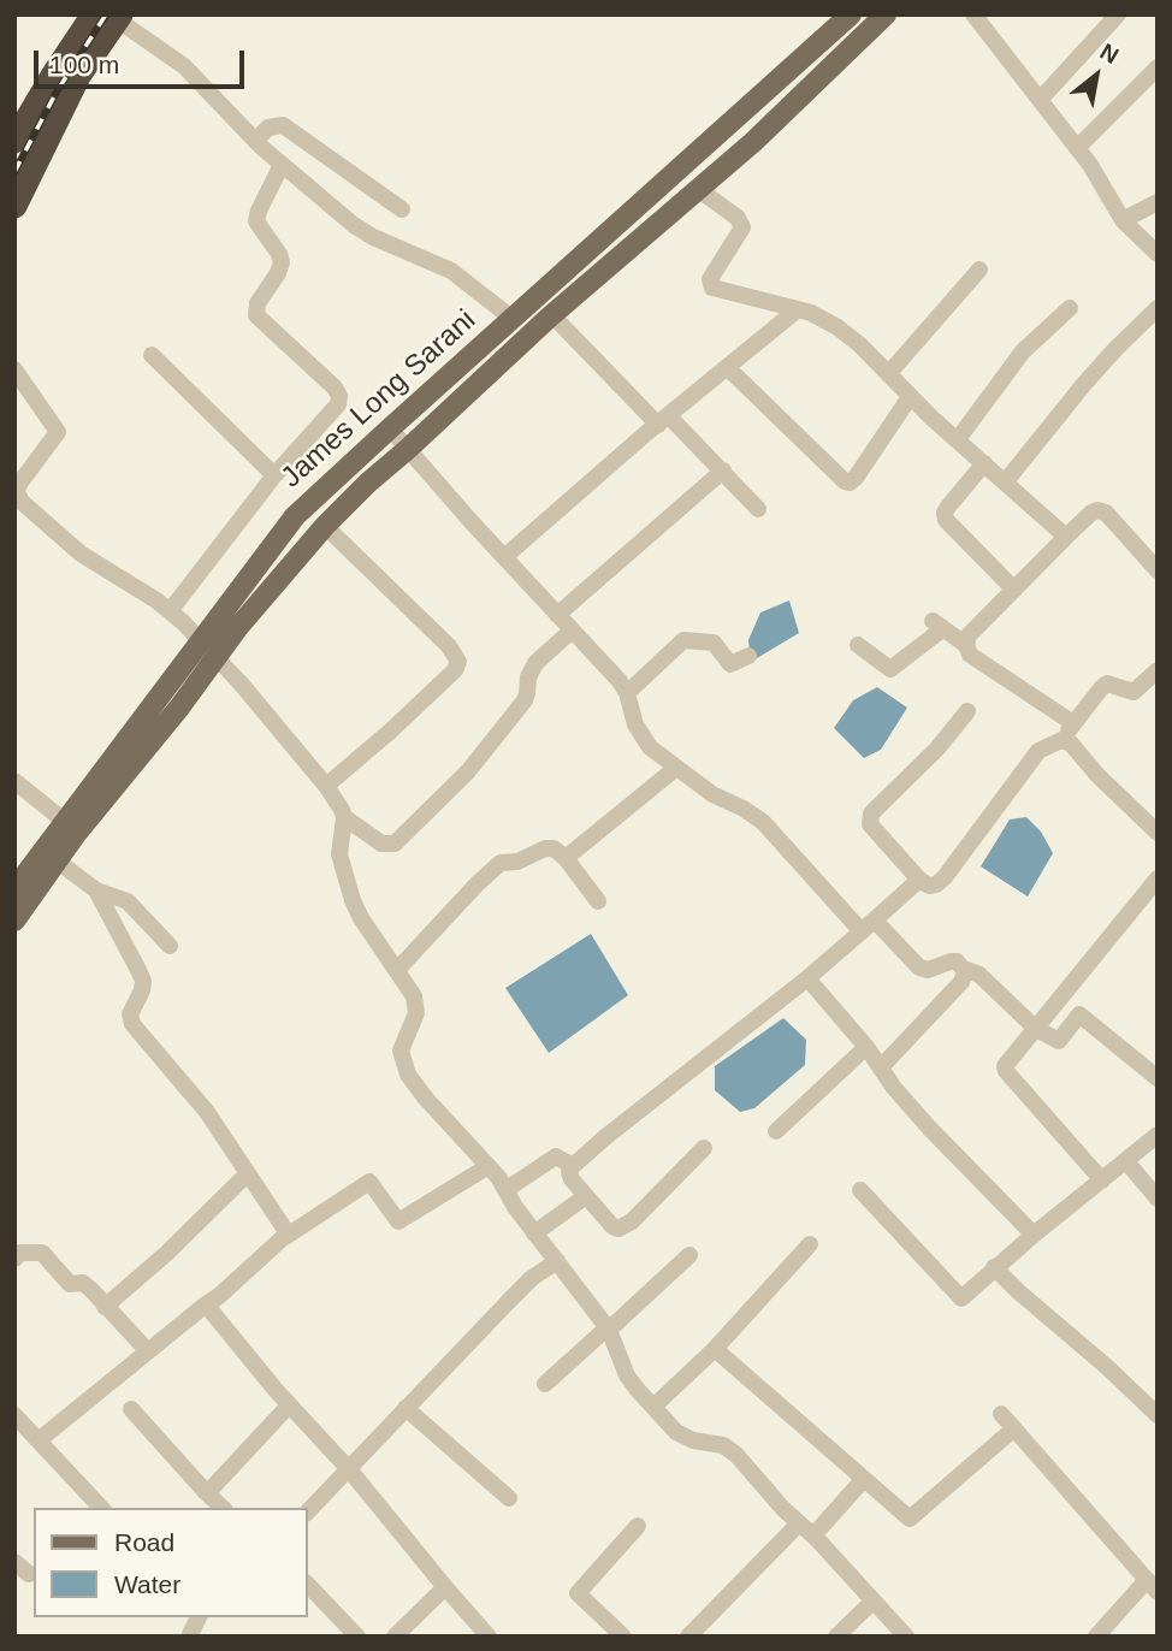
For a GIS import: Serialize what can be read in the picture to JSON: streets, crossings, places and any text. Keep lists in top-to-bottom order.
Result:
{
  "streets": {
    "main road": ["James Long Sarani"]
  },
  "legend": ["Road", "Water"],
  "scale_bar": "100 m",
  "north": "top right"
}
